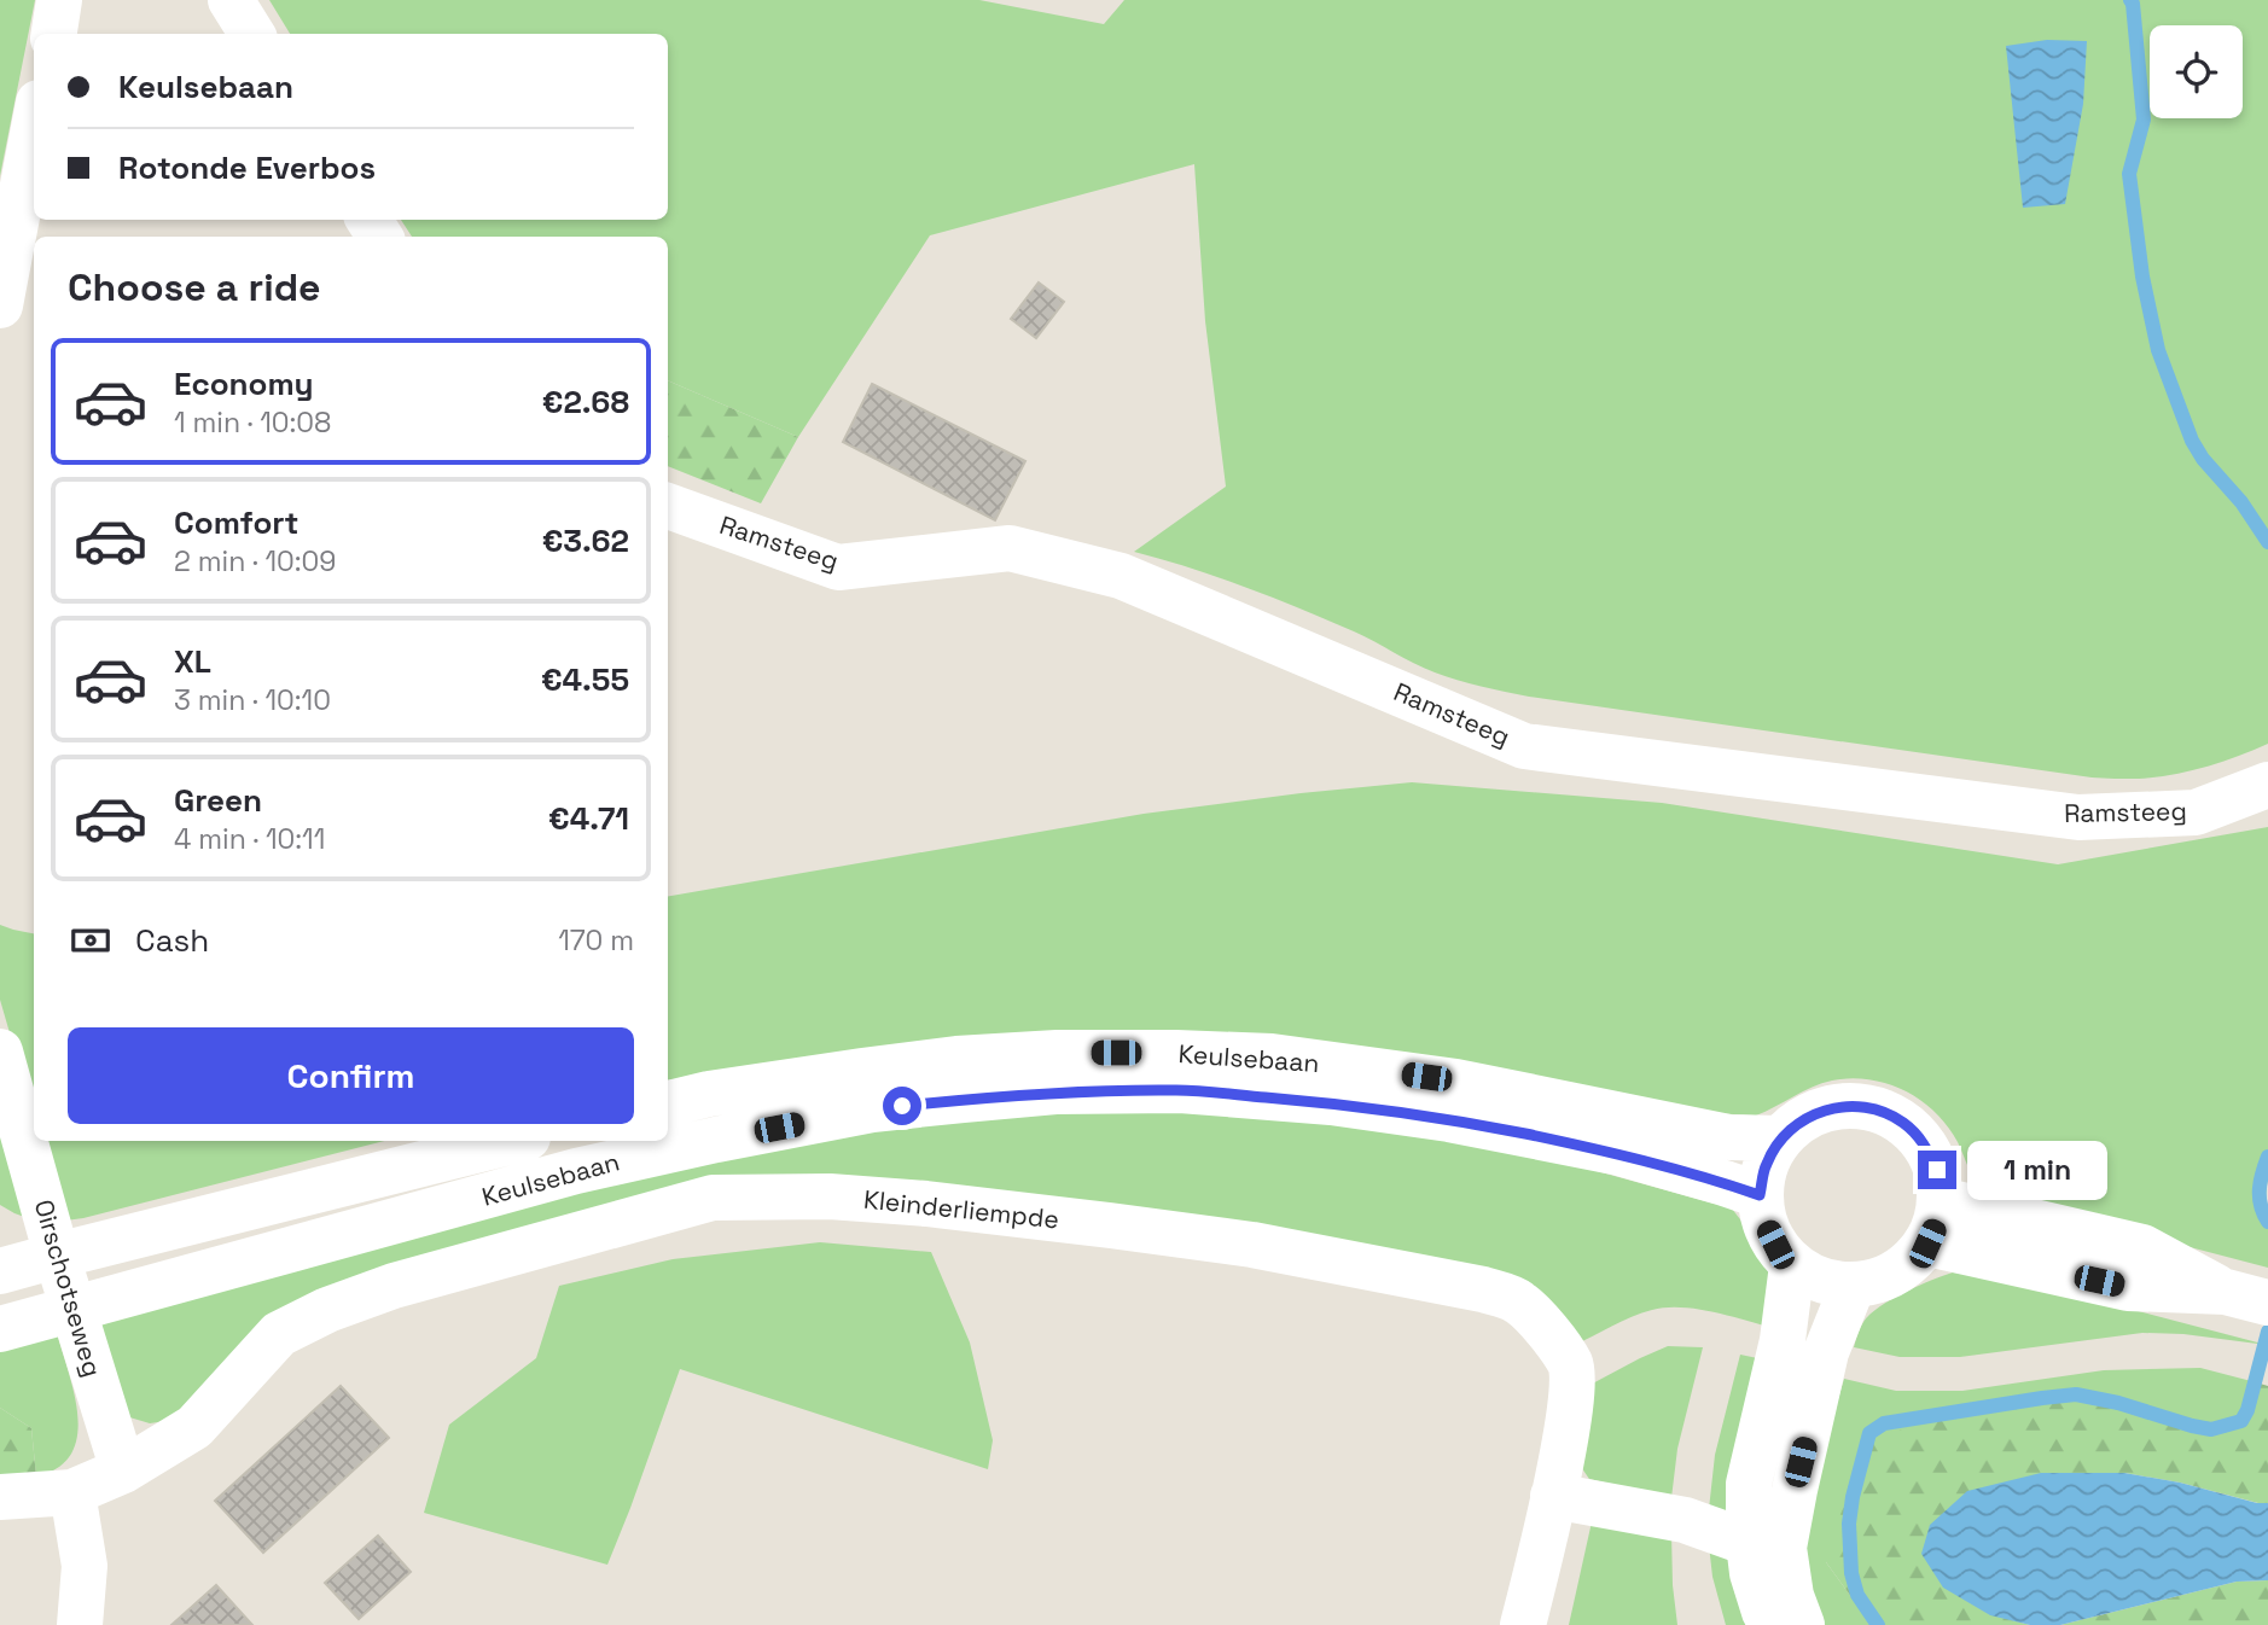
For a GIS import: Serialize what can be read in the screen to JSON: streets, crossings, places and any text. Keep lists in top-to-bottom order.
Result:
{
  "streets": {
    "street": [
      "Ramsteeg",
      "Keulsebaan",
      "Kleinderliempde",
      "Oirschotseweg"
    ]
  },
  "crossings": [
    ["Keulsebaan", "Oirschotseweg"],
    ["Kleinderliempde", "Oirschotseweg"]
  ],
  "page": {
    "banner": ["Keulsebaan", "Rotonde Everbos"],
    "heading": "Choose a ride",
    "list": [
      {
        "name": "Economy",
        "note": "1 min · 10:08",
        "value": "€2.68"
      },
      {
        "name": "Comfort",
        "note": "2 min · 10:09",
        "value": "€3.62"
      },
      {
        "name": "XL",
        "note": "3 min · 10:10",
        "value": "€4.55"
      },
      {
        "name": "Green",
        "note": "4 min · 10:11",
        "value": "€4.71"
      }
    ],
    "pay": ["Cash", "170 m"],
    "buttons": "Confirm",
    "bubble": "1 min"
  }
}
